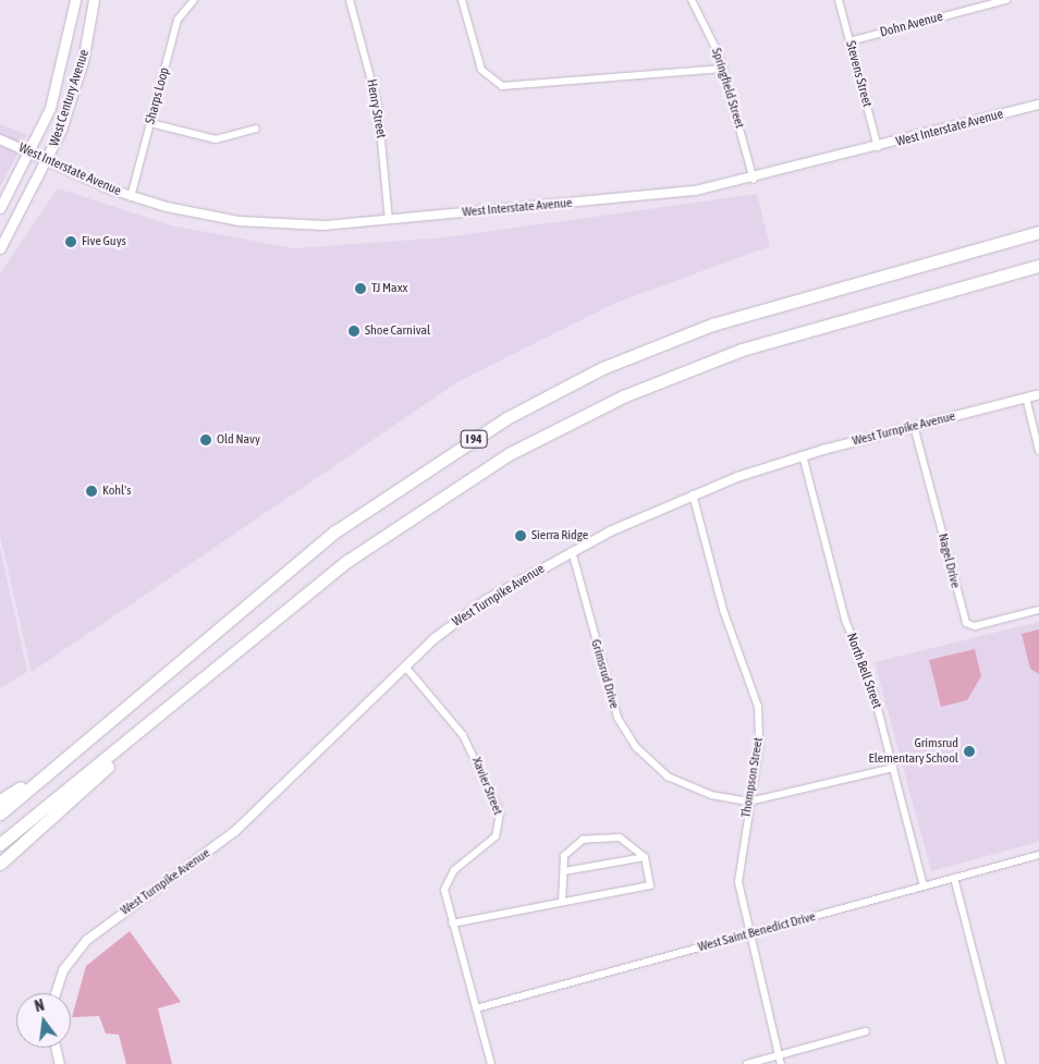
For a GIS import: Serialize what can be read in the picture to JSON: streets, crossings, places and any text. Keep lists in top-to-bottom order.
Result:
{
  "streets": {
    "highway": ["I 94"],
    "main road": ["West Century Avenue"],
    "street": [
      "Dohn Avenue",
      "Stevens Street",
      "Springfield Street",
      "Sharps Loop",
      "Henry Street",
      "West Interstate Avenue",
      "West Turnpike Avenue",
      "Nagel Drive",
      "North Bell Street",
      "Grimsrud Drive",
      "Thompson Street",
      "Xavier Street",
      "West Saint Benedict Drive"
    ]
  },
  "crossings": [
    ["Dohn Avenue", "Stevens Street"],
    ["Stevens Street", "West Interstate Avenue"],
    ["Springfield Street", "West Interstate Avenue"],
    ["Sharps Loop", "West Interstate Avenue"],
    ["West Century Avenue", "West Interstate Avenue"],
    ["Henry Street", "West Interstate Avenue"],
    ["West Turnpike Avenue", "Nagel Drive"],
    ["West Turnpike Avenue", "North Bell Street"],
    ["West Turnpike Avenue", "Grimsrud Drive"],
    ["West Turnpike Avenue", "Thompson Street"],
    ["West Turnpike Avenue", "Xavier Street"],
    ["North Bell Street", "Grimsrud Drive"],
    ["North Bell Street", "West Saint Benedict Drive"],
    ["Grimsrud Drive", "Thompson Street"],
    ["Thompson Street", "West Saint Benedict Drive"],
    ["Xavier Street", "West Saint Benedict Drive"]
  ],
  "places": [
    "Five Guys",
    "TJ Maxx",
    "Shoe Carnival",
    "Old Navy",
    "Kohl's",
    "Sierra Ridge",
    "Grimsrud Elementary School"
  ],
  "north": "top"
}
